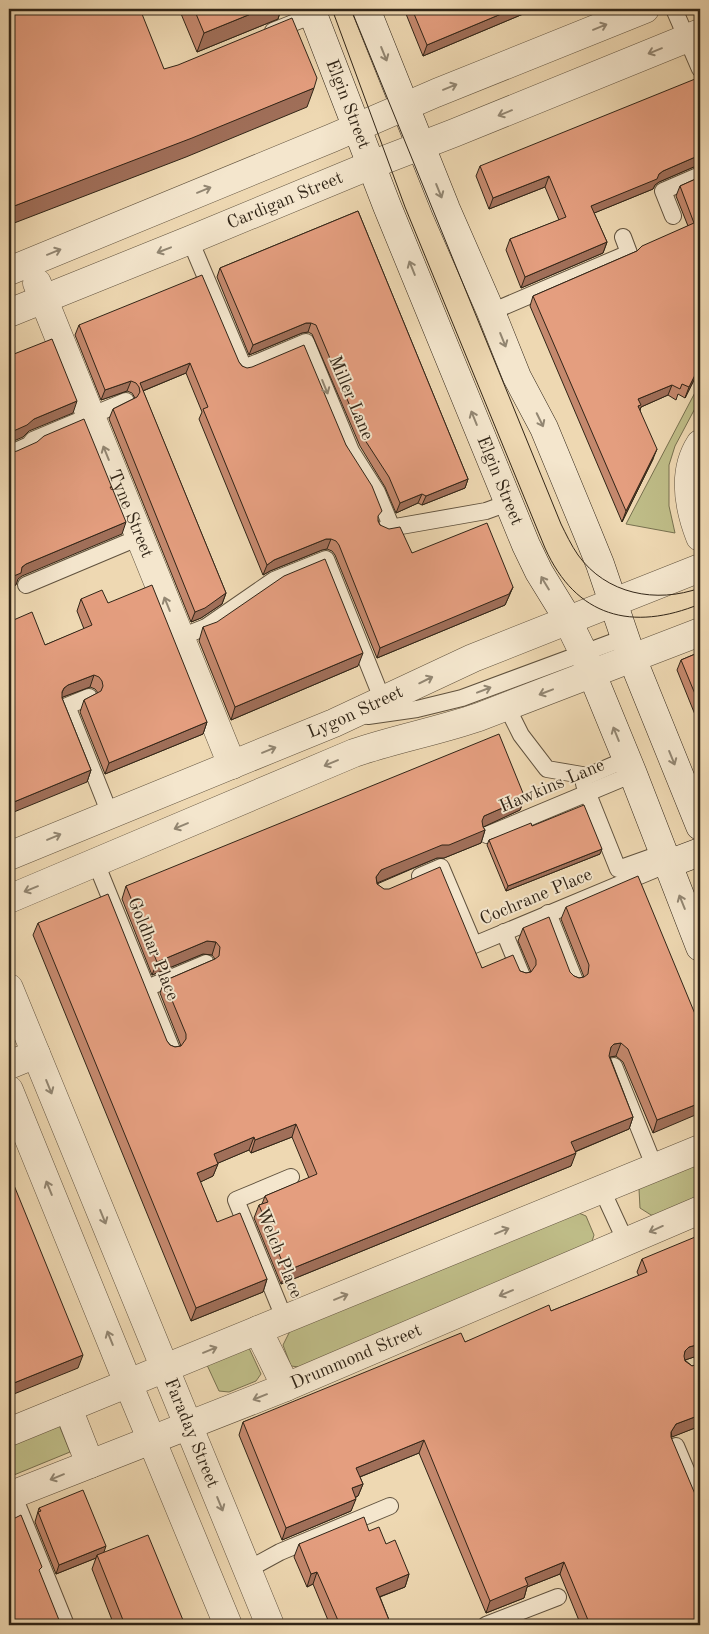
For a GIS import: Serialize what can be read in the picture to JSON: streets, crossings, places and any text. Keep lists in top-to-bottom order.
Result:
{
  "streets": {
    "street": [
      "Elgin Street",
      "Cardigan Street",
      "Tyne Street",
      "Lygon Street",
      "Drummond Street",
      "Faraday Street"
    ],
    "lane": [
      "Miller Lane",
      "Hawkins Lane",
      "Cochrane Place",
      "Goldhar Place",
      "Welch Place"
    ]
  },
  "crossings": [
    ["Elgin Street", "Cardigan Street"],
    ["Elgin Street", "Miller Lane"],
    ["Elgin Street", "Lygon Street"],
    ["Elgin Street", "Hawkins Lane"],
    ["Elgin Street", "Cochrane Place"],
    ["Cardigan Street", "Miller Lane"],
    ["Cardigan Street", "Tyne Street"],
    ["Tyne Street", "Lygon Street"],
    ["Lygon Street", "Goldhar Place"],
    ["Drummond Street", "Faraday Street"]
  ],
  "one_way": ["Tyne Street"]
}
